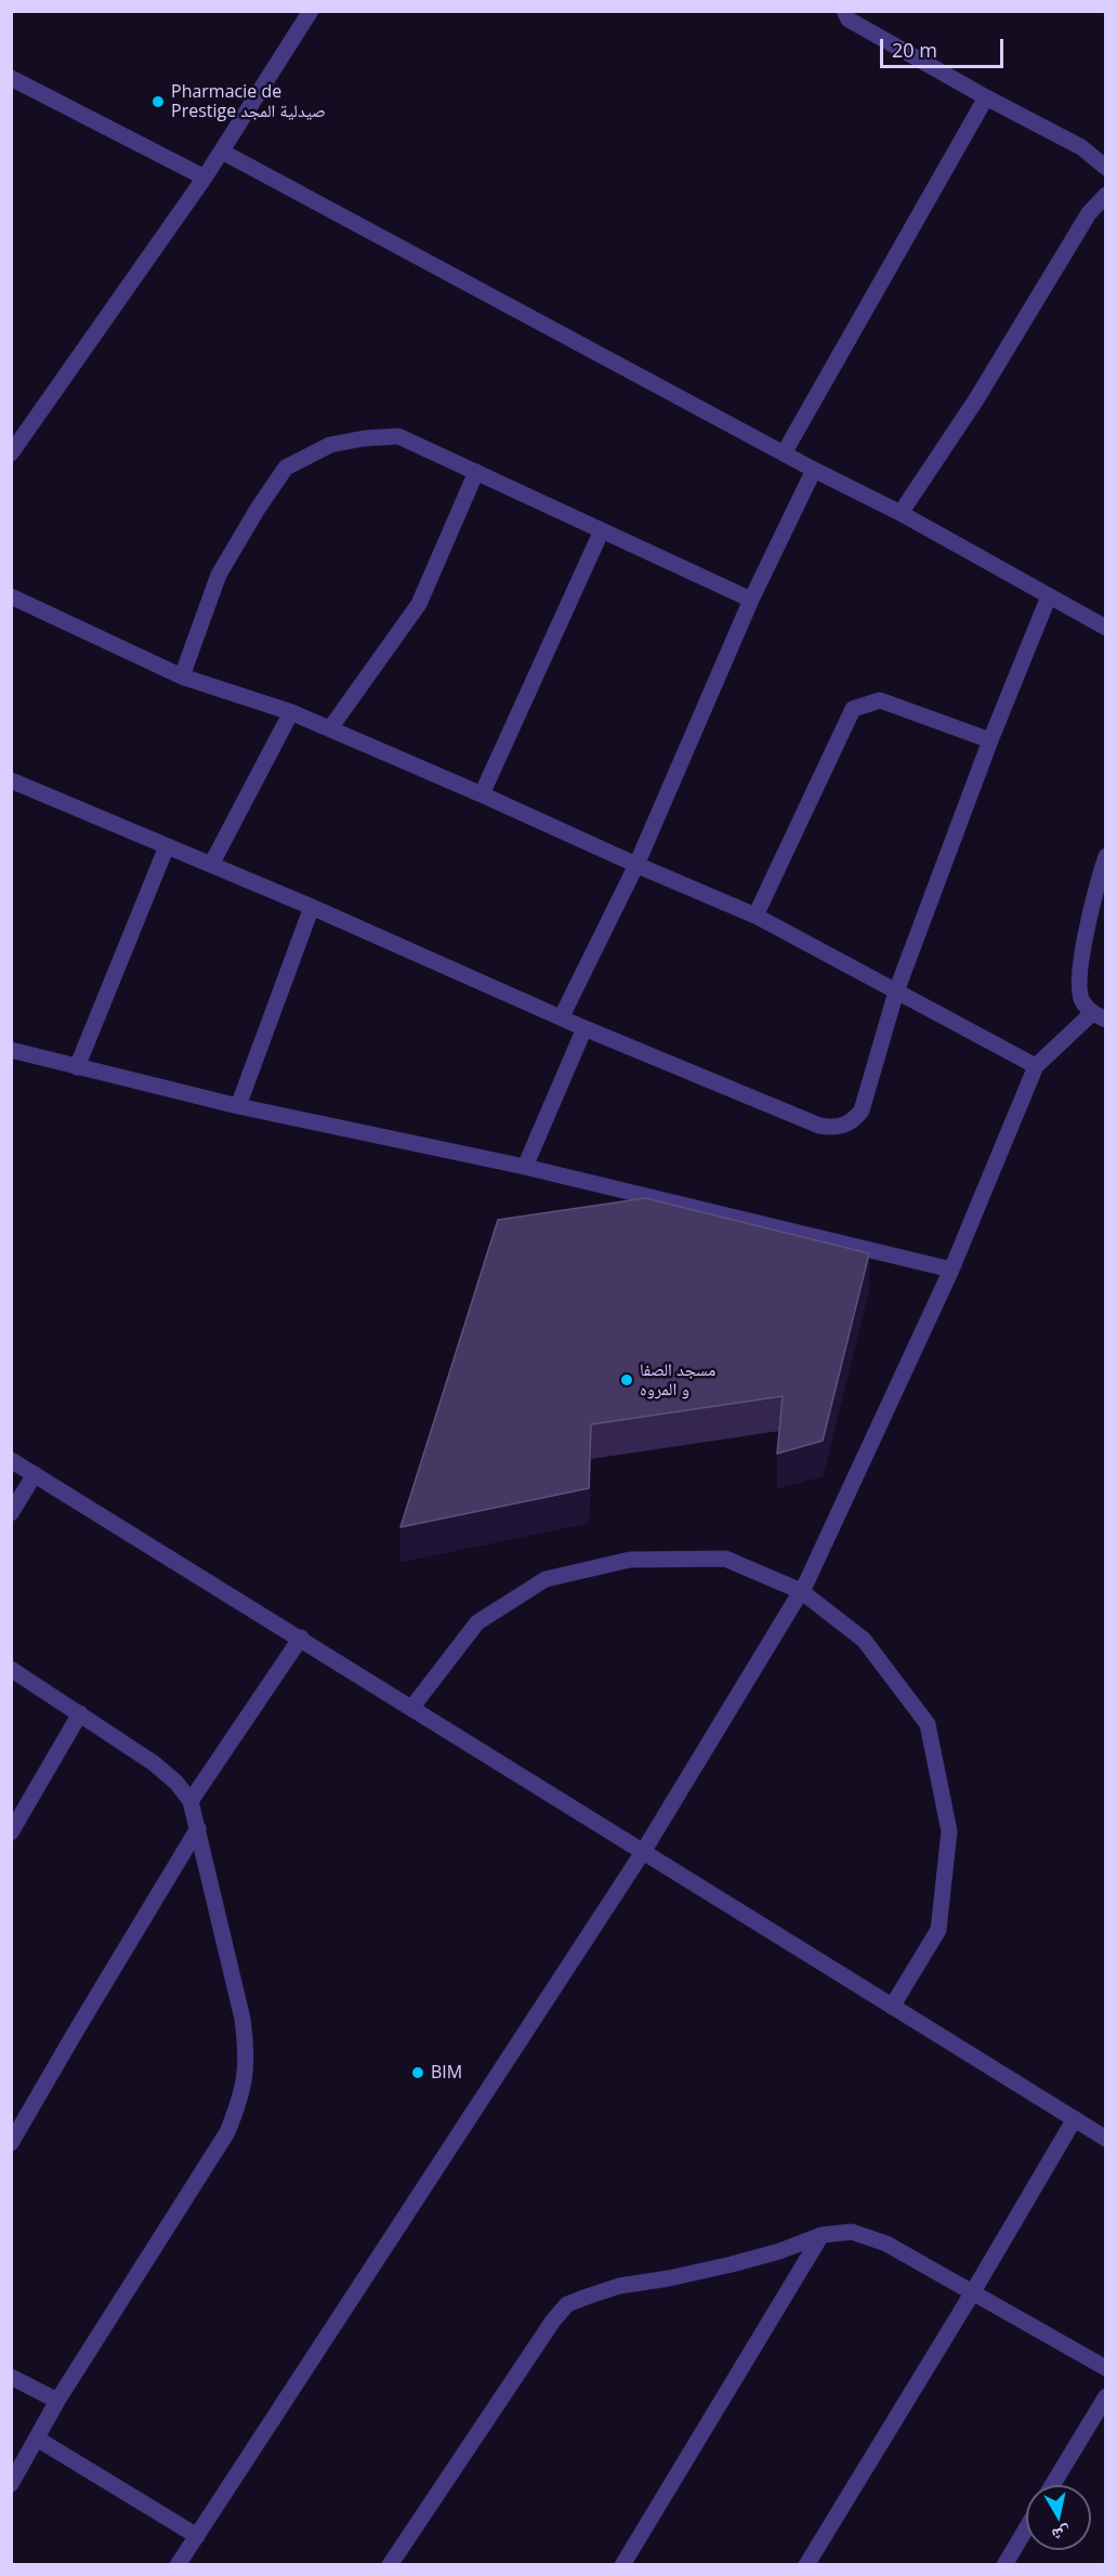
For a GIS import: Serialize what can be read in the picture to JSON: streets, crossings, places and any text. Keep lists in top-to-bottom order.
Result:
{
  "places": ["Pharmacie de Prestige صيدلية المجد", "مسجد الصفا و المروه", "BIM"],
  "scale_bar": "20 m",
  "north": "bottom"
}
